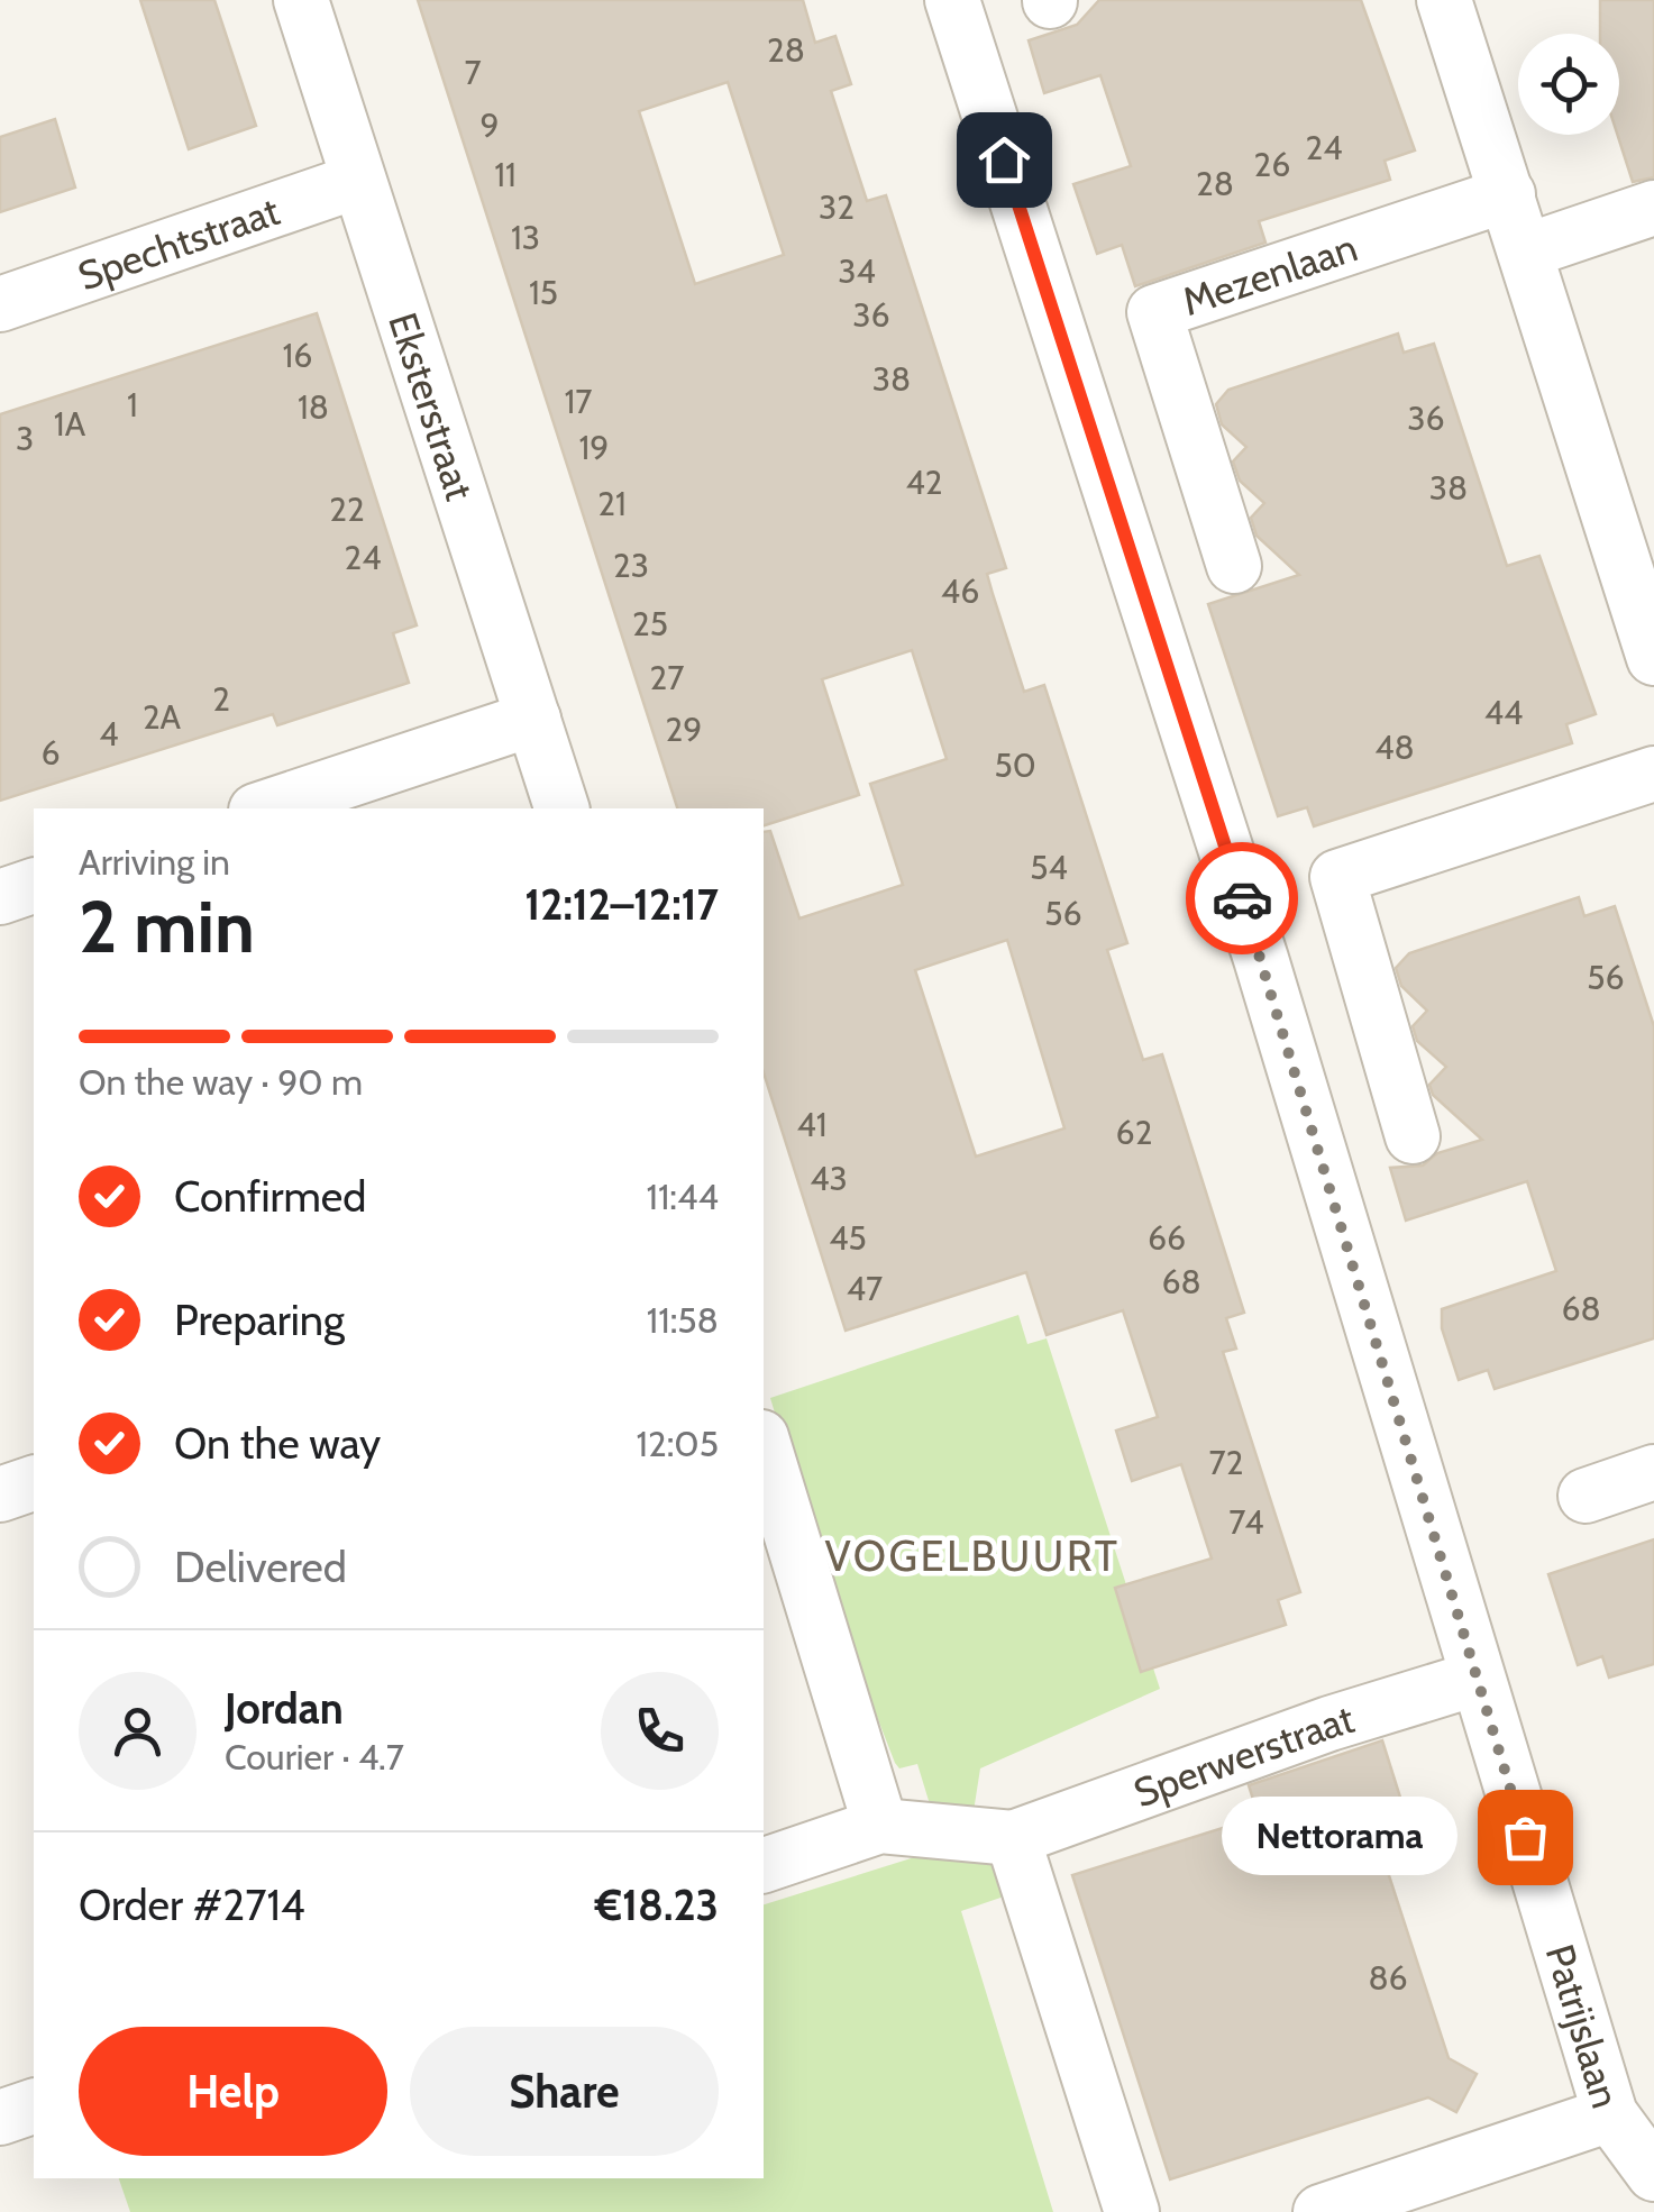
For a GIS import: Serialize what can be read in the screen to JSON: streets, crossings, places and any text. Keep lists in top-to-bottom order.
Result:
{
  "streets": {
    "street": [
      "Spechtstraat",
      "Mezenlaan",
      "Eksterstraat",
      "Sperwerstraat",
      "Patrijslaan"
    ]
  },
  "crossings": [
    ["Spechtstraat", "Eksterstraat"],
    ["Sperwerstraat", "Patrijslaan"]
  ],
  "districts": ["VOGELBUURT"],
  "places": ["Nettorama"],
  "house_numbers": [
    "28",
    "7",
    "9",
    "24",
    "26",
    "11",
    "28",
    "32",
    "13",
    "34",
    "15",
    "36",
    "16",
    "38",
    "17",
    "1",
    "18",
    "36",
    "1A",
    "3",
    "19",
    "42",
    "38",
    "21",
    "22",
    "24",
    "23",
    "46",
    "25",
    "27",
    "2",
    "44",
    "2A",
    "29",
    "4",
    "48",
    "6",
    "50",
    "54",
    "56",
    "56",
    "41",
    "62",
    "43",
    "45",
    "66",
    "68",
    "47",
    "68",
    "72",
    "74",
    "86"
  ],
  "page": {
    "heading": ["2 min", "Arriving in", "12:12–12:17"],
    "panel": [
      "Jordan",
      "Courier · 4.7",
      "Order #2714",
      "€18.23"
    ],
    "bar": "On the way · 90 m",
    "list": [
      ["Confirmed", "11:44"],
      ["Preparing", "11:58"],
      ["On the way", "12:05"],
      "Delivered"
    ],
    "bubble": "Nettorama",
    "buttons": ["Help", "Share"]
  }
}
